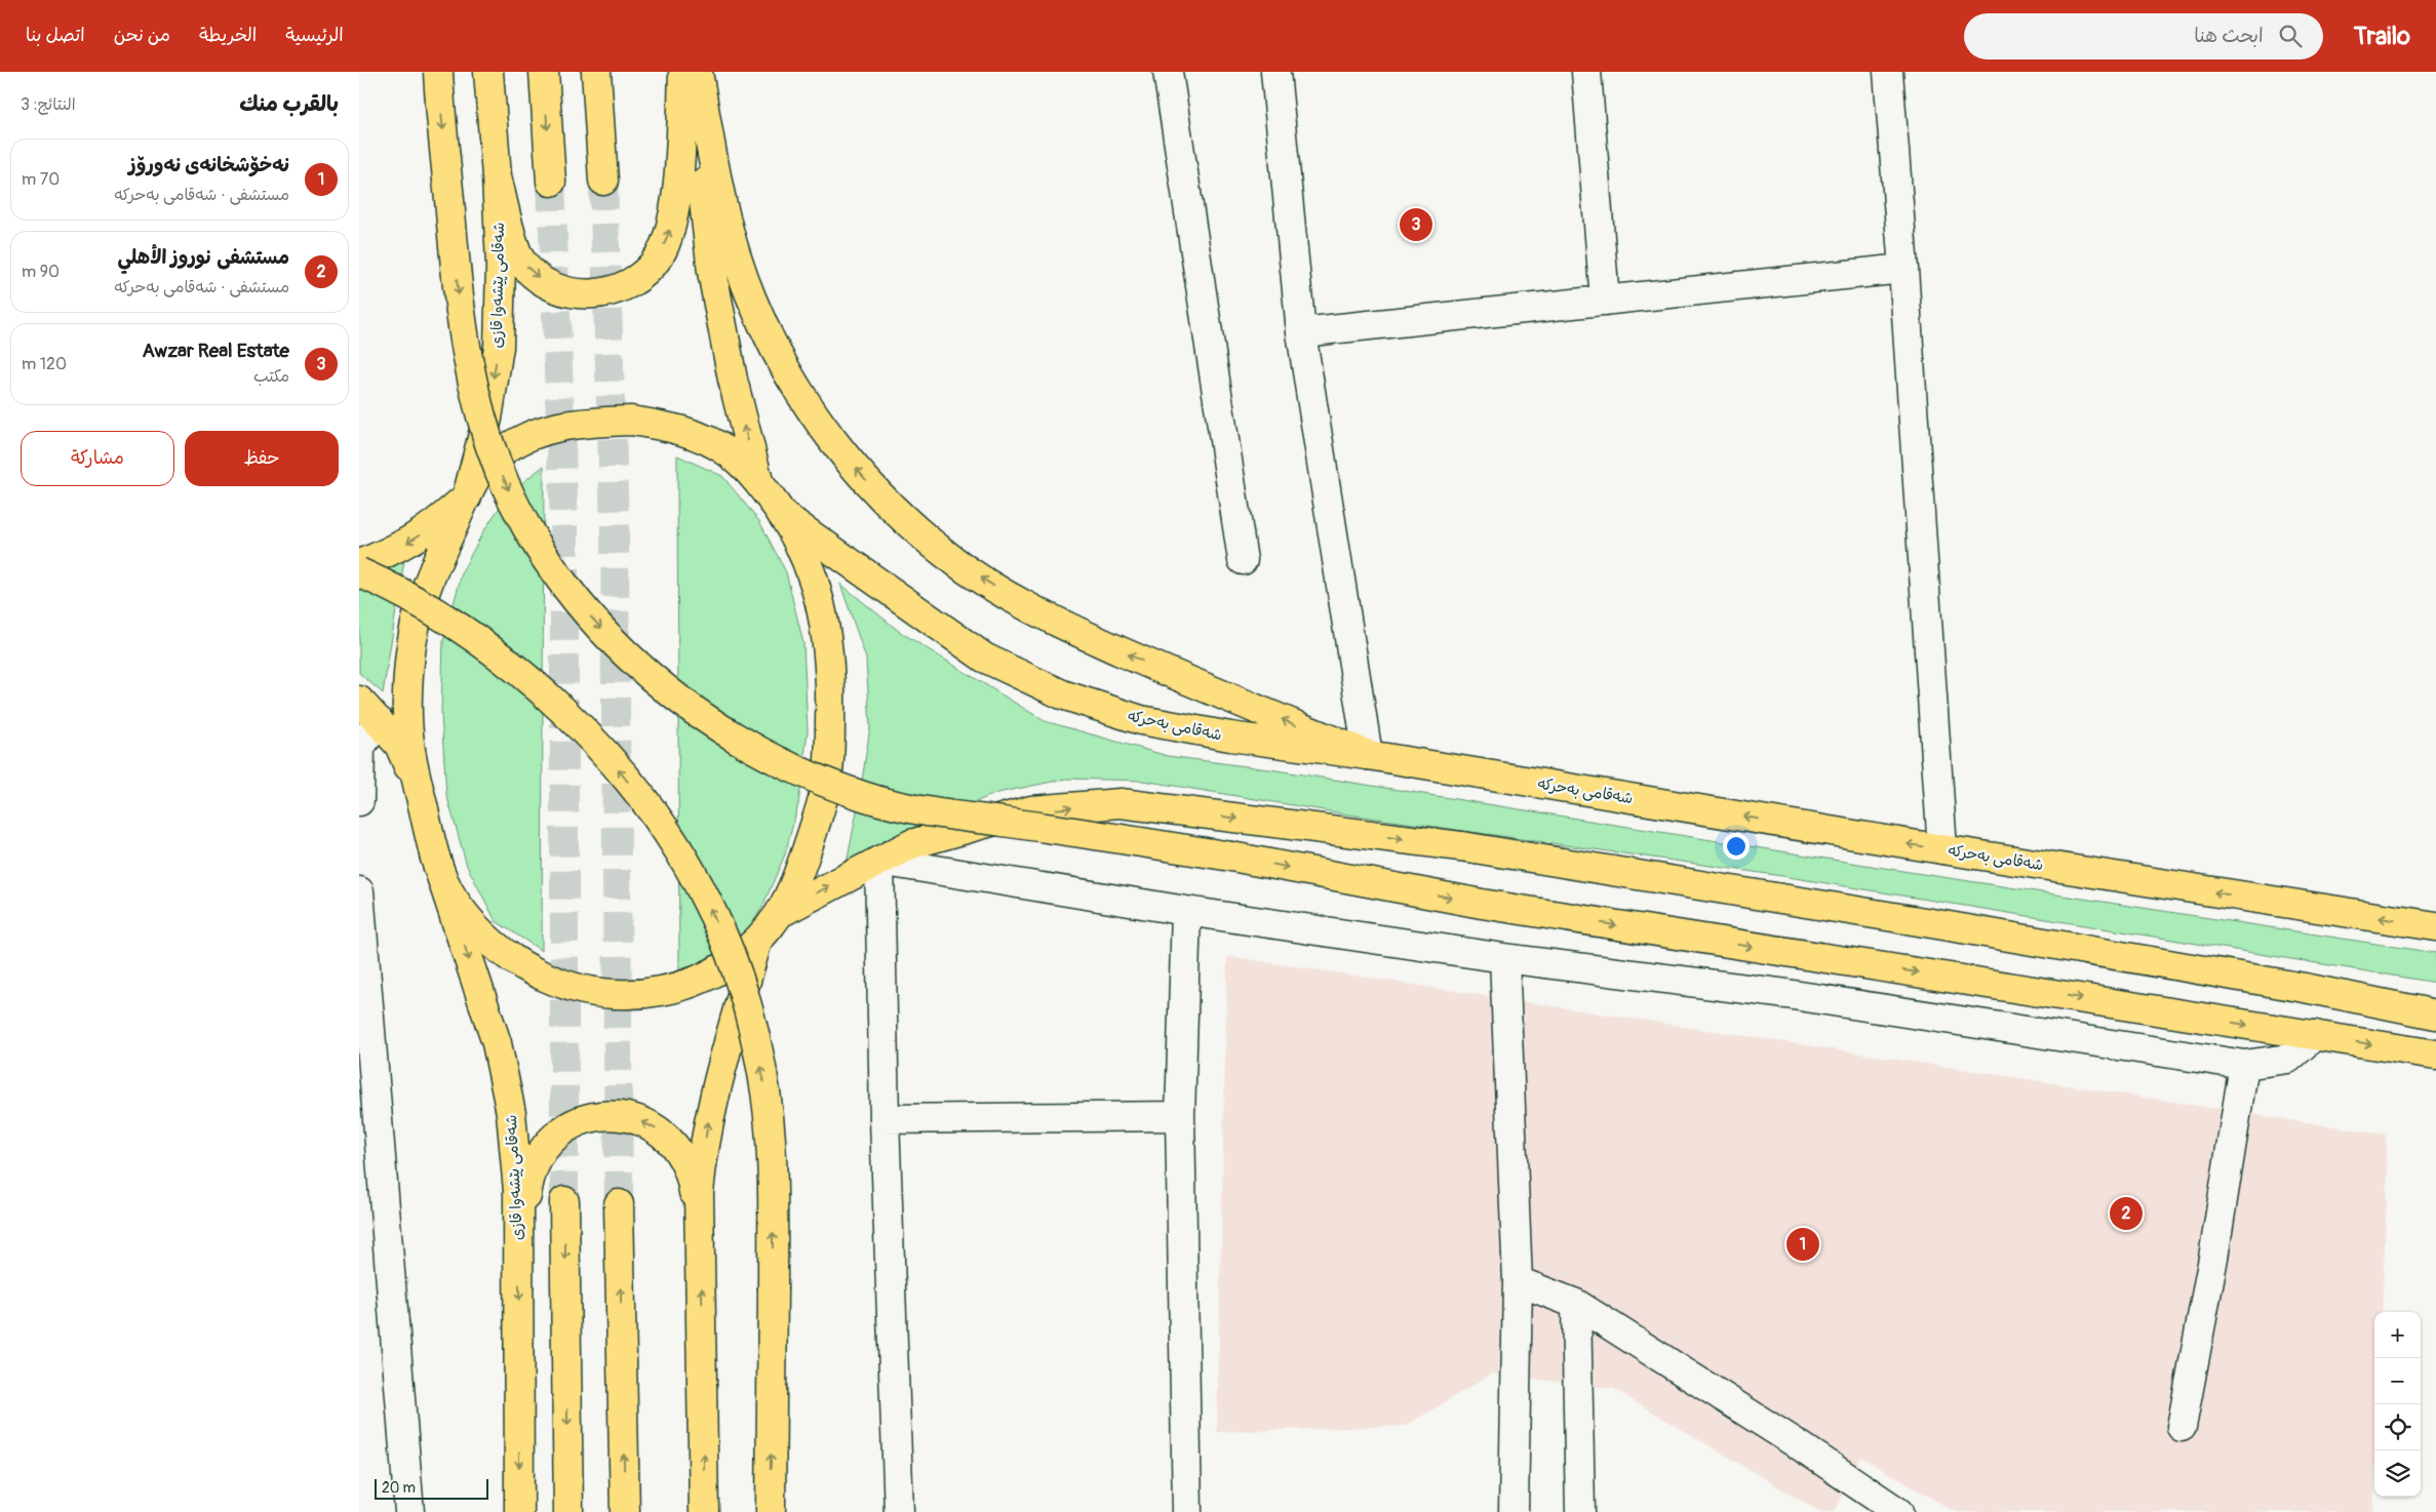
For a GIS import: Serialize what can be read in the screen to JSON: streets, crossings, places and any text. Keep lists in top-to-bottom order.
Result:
{
  "streets": {
    "main road": ["شەقامی پێشەوا قازی", "شەقامی بەحرکە"]
  },
  "crossings": [
    ["شەقامی پێشەوا قازی", "شەقامی بەحرکە"]
  ],
  "scale_bar": "20 m",
  "page": {
    "header": "Trailo",
    "search": "ابحث هنا",
    "nav": [
      "الرئيسية",
      "الخريطة",
      "من نحن",
      "اتصل بنا"
    ],
    "heading": ["بالقرب منك", "النتائج: 3"],
    "list": [
      {
        "mark": "1",
        "name": "نەخۆشخانەی نەورۆز",
        "note": "مستشفى · شەقامی بەحرکە",
        "value": "70 m"
      },
      {
        "mark": "2",
        "name": "مستشفى نوروز الأهلي",
        "note": "مستشفى · شەقامی بەحرکە",
        "value": "90 m"
      },
      {
        "mark": "3",
        "name": "Awzar Real Estate",
        "note": "مكتب",
        "value": "120 m"
      }
    ],
    "pins": ["3", "2", "1"],
    "buttons": ["حفظ", "مشاركة"],
    "map_buttons": ["+", "−"],
    "scale": "20 m"
  }
}
